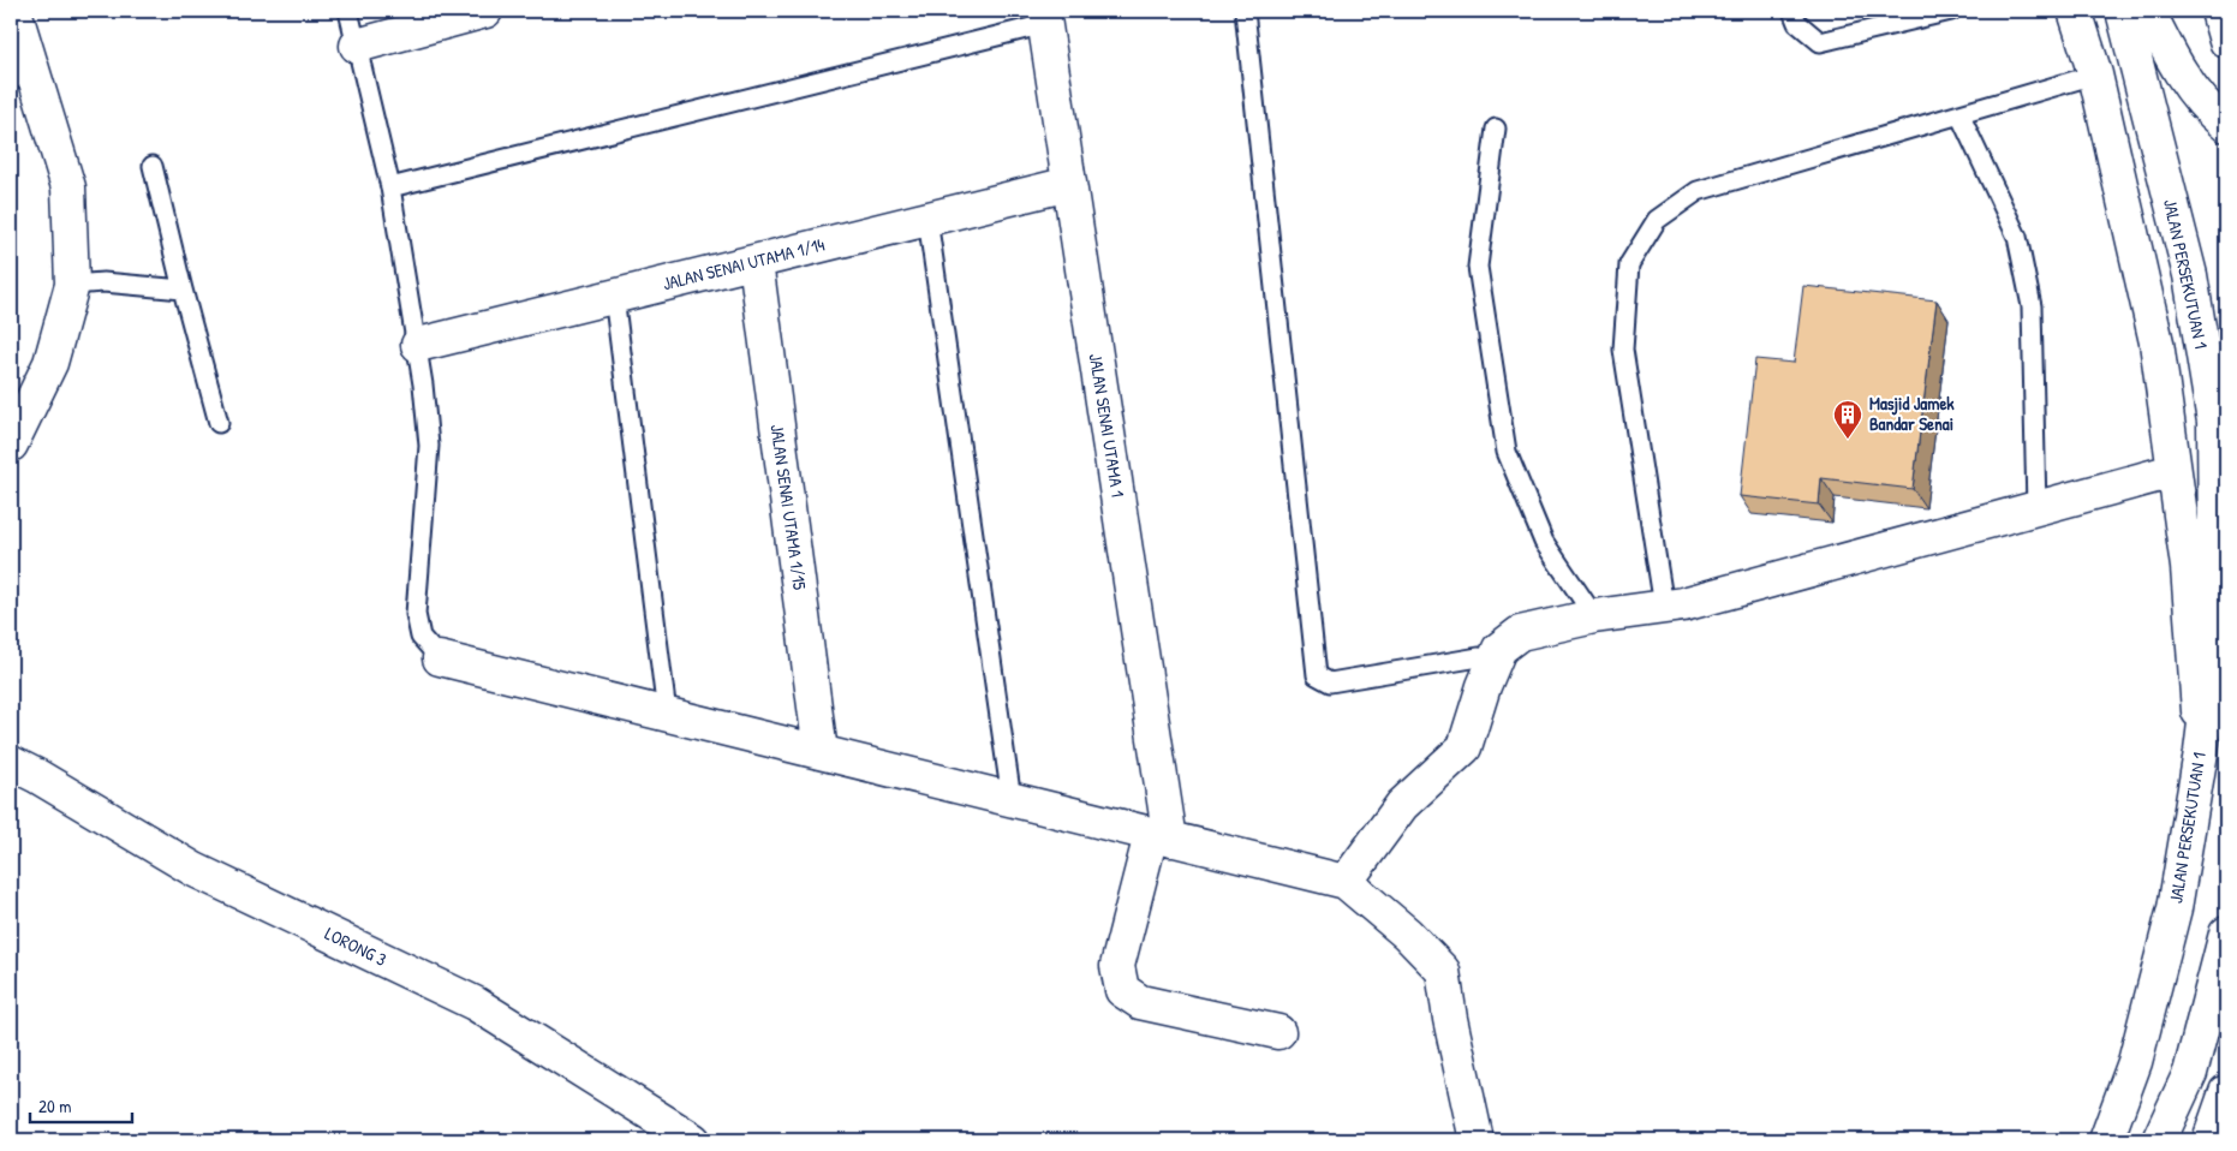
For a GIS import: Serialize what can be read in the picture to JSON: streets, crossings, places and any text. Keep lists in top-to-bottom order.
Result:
{
  "streets": {
    "main road": [
      "JALAN SENAI UTAMA 1/14",
      "JALAN PERSEKUTUAN 1",
      "JALAN SENAI UTAMA 1",
      "JALAN SENAI UTAMA 1/15",
      "LORONG 3"
    ]
  },
  "crossings": [
    ["JALAN SENAI UTAMA 1/14", "JALAN SENAI UTAMA 1"],
    ["JALAN SENAI UTAMA 1/14", "JALAN SENAI UTAMA 1/15"]
  ],
  "places": {
    "building": ["Masjid Jamek Bandar Senai"]
  },
  "scale_bar": "20 m"
}
